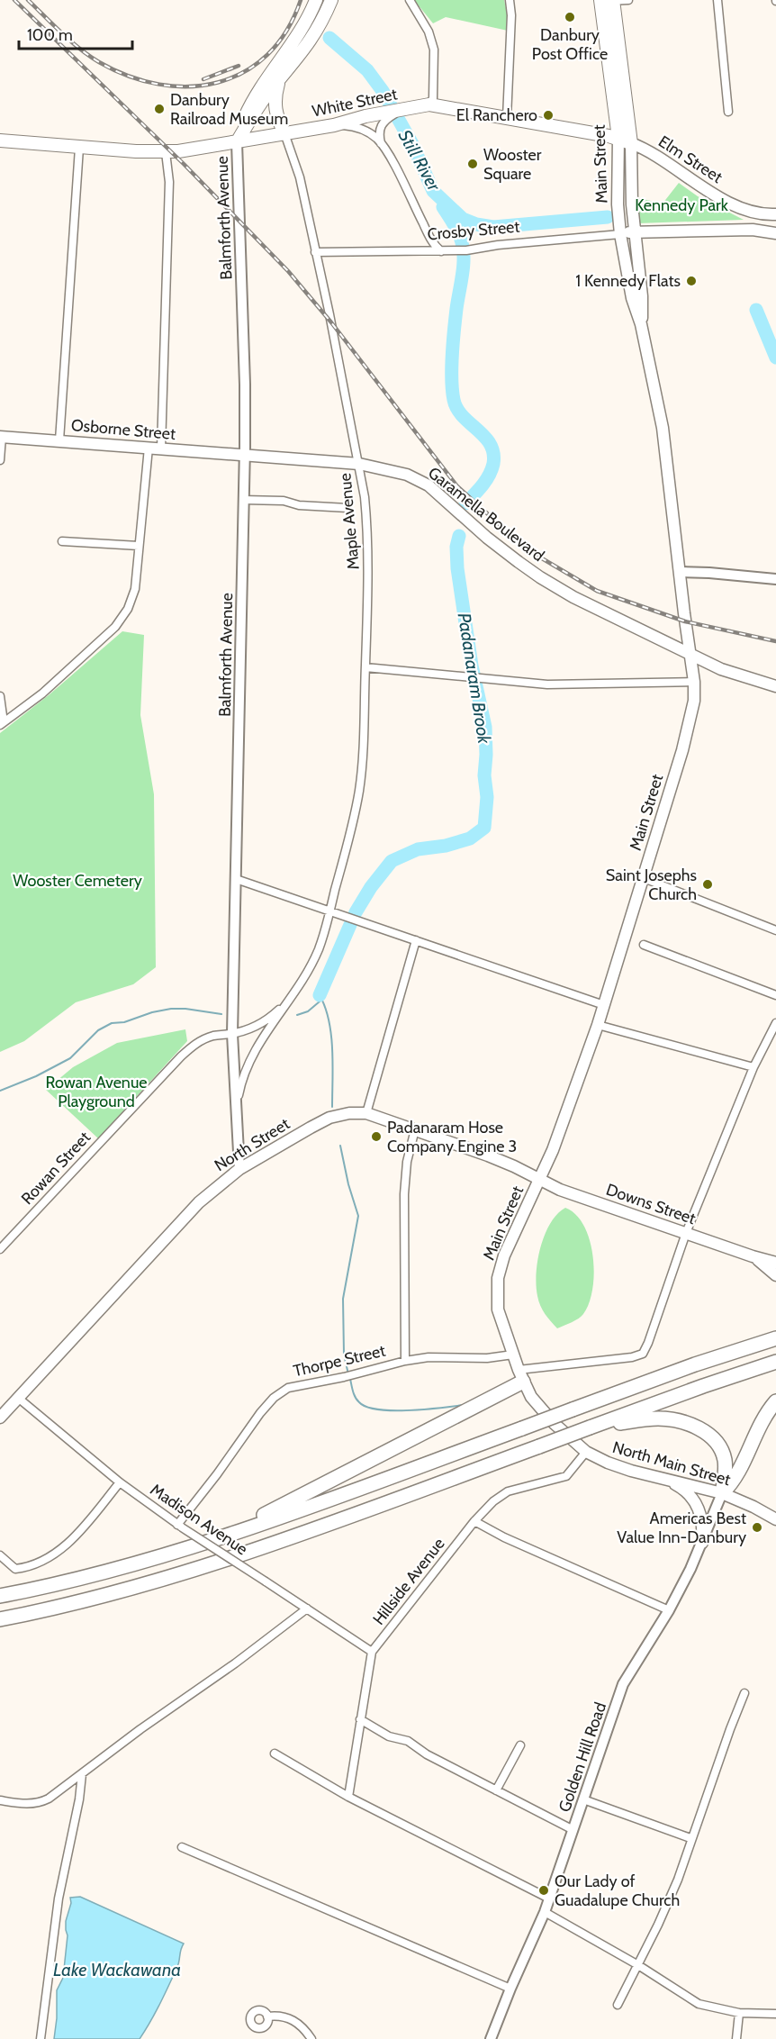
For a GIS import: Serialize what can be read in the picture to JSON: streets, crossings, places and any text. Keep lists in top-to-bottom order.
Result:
{
  "streets": {
    "main road": [
      "White Street",
      "Elm Street",
      "Main Street",
      "Crosby Street",
      "Osborne Street",
      "Garamella Boulevard",
      "North Street",
      "Downs Street",
      "North Main Street"
    ],
    "street": [
      "Balmforth Avenue",
      "Maple Avenue",
      "Rowan Street",
      "Thorpe Street",
      "Madison Avenue",
      "Hillside Avenue",
      "Golden Hill Road"
    ]
  },
  "crossings": [
    ["White Street", "Elm Street"],
    ["White Street", "Main Street"],
    ["White Street", "Balmforth Avenue"],
    ["White Street", "Maple Avenue"],
    ["Elm Street", "Main Street"],
    ["Main Street", "Crosby Street"],
    ["Main Street", "Garamella Boulevard"],
    ["Main Street", "North Street"],
    ["Main Street", "Downs Street"],
    ["Main Street", "North Main Street"],
    ["Balmforth Avenue", "Osborne Street"],
    ["Balmforth Avenue", "Garamella Boulevard"],
    ["Balmforth Avenue", "North Street"],
    ["Balmforth Avenue", "Rowan Street"],
    ["Crosby Street", "Maple Avenue"],
    ["Osborne Street", "Garamella Boulevard"],
    ["Garamella Boulevard", "Maple Avenue"],
    ["Maple Avenue", "Rowan Street"],
    ["North Street", "Downs Street"],
    ["North Street", "Thorpe Street"],
    ["North Street", "Madison Avenue"],
    ["Thorpe Street", "Madison Avenue"],
    ["North Main Street", "Hillside Avenue"],
    ["North Main Street", "Golden Hill Road"],
    ["Madison Avenue", "Hillside Avenue"]
  ],
  "water": ["Still River", "Padanaram Brook", "Lake Wackawana"],
  "parks": ["Kennedy Park", "Wooster Cemetery", "Rowan Avenue Playground"],
  "places": [
    "Danbury Post Office",
    "Danbury Railroad Museum",
    "El Ranchero",
    "Wooster Square",
    "1 Kennedy Flats",
    "Saint Josephs Church",
    "Padanaram Hose Company Engine 3",
    "Americas Best Value Inn-Danbury",
    "Our Lady of Guadalupe Church"
  ],
  "scale_bar": "100 m"
}
